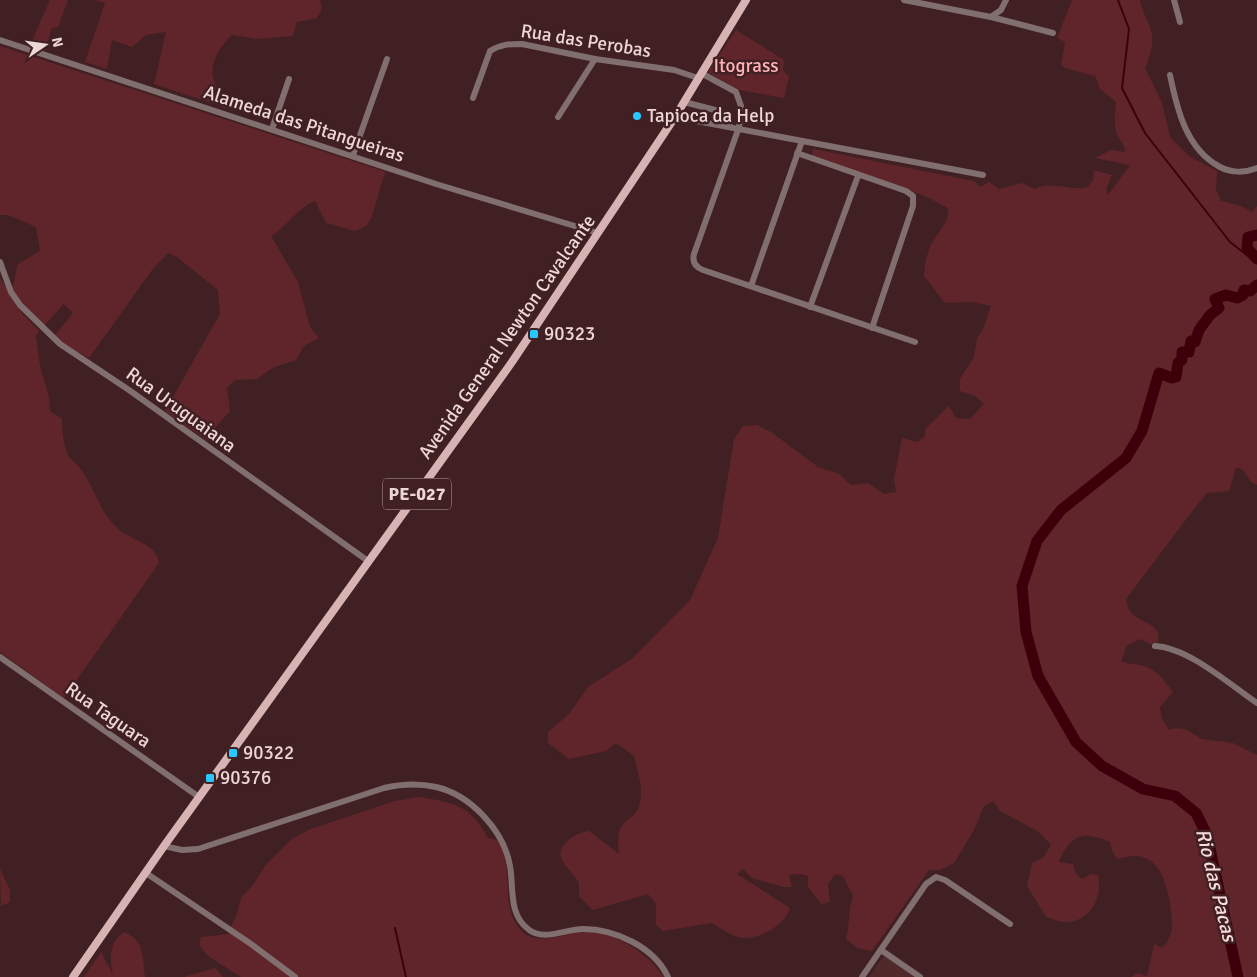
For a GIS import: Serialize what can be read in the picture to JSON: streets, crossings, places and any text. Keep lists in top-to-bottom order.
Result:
{
  "streets": {
    "main road": ["Avenida General Newton Cavalcante", "PE-027"],
    "street": [
      "Rua das Perobas",
      "Alameda das Pitangueiras",
      "Rua Uruguaiana",
      "Rua Taguara"
    ]
  },
  "crossings": [
    ["Rua das Perobas", "Avenida General Newton Cavalcante"],
    ["Alameda das Pitangueiras", "Avenida General Newton Cavalcante"],
    ["Avenida General Newton Cavalcante", "Rua Uruguaiana"],
    ["Avenida General Newton Cavalcante", "Rua Taguara"]
  ],
  "water": ["Rio das Pacas"],
  "parks": ["Itograss"],
  "places": {
    "other": ["Tapioca da Help"],
    "transit": ["90323", "90322", "90376"]
  },
  "north": "right"
}
